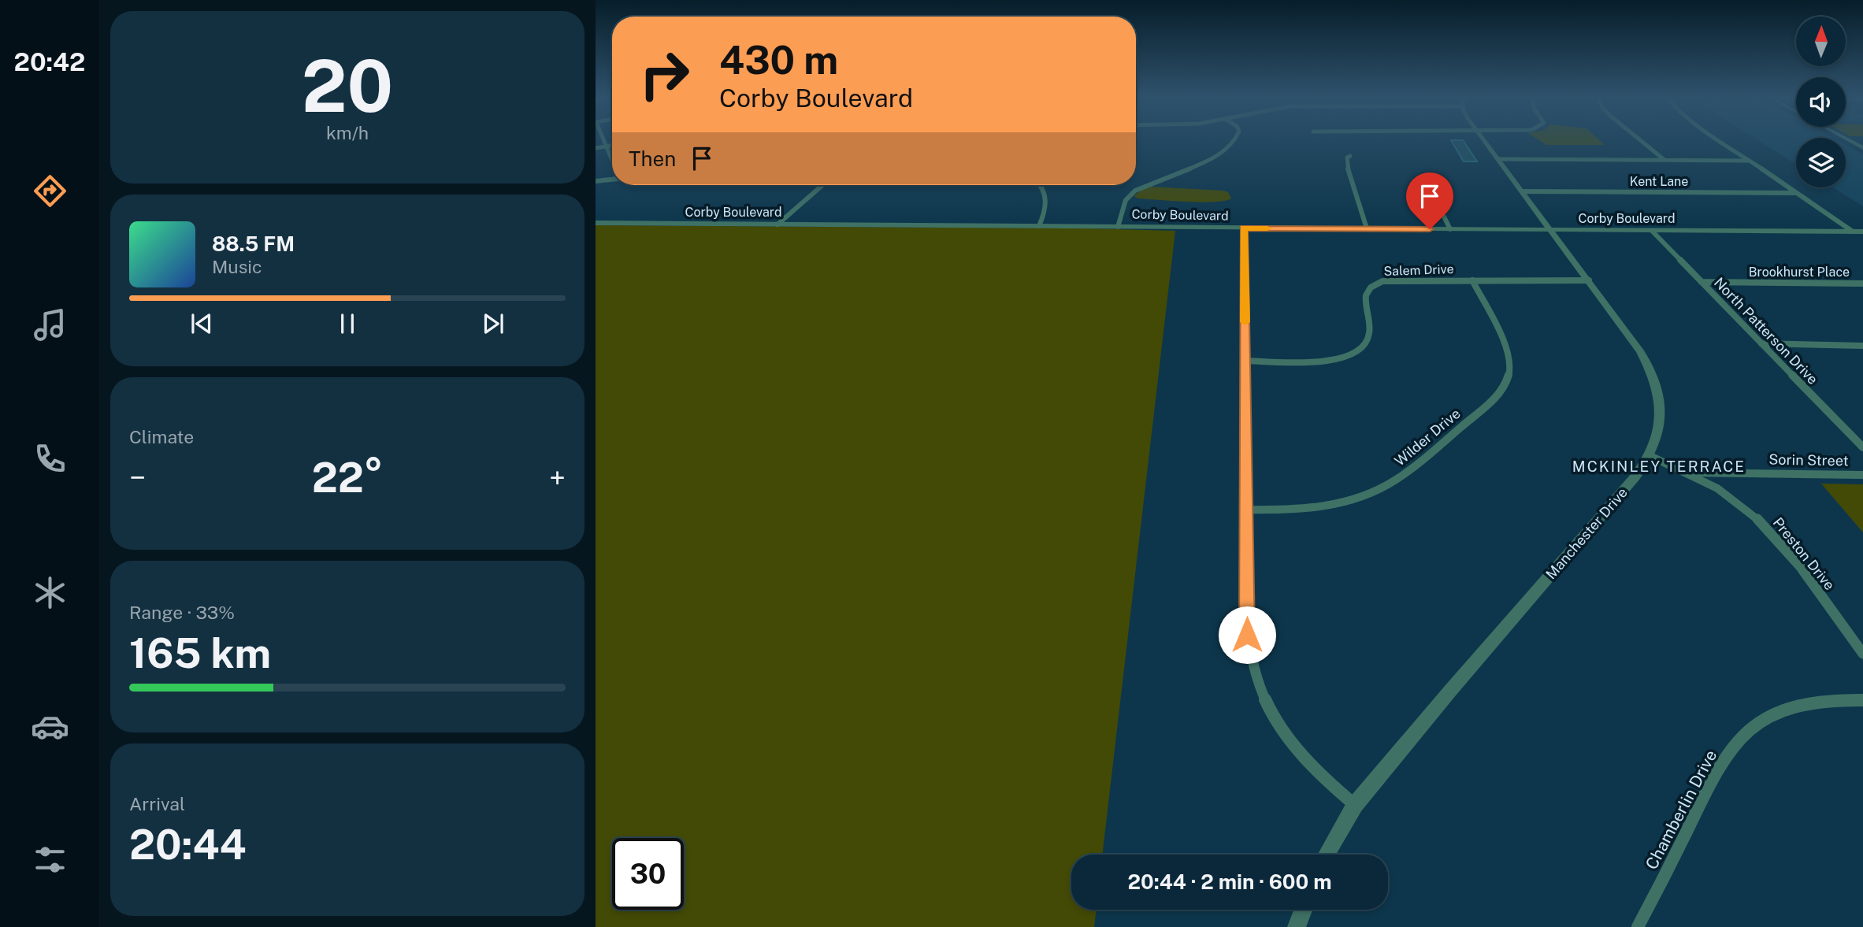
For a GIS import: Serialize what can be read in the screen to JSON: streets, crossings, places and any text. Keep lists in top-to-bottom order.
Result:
{
  "streets": {
    "street": [
      "Kent Lane",
      "Corby Boulevard",
      "Salem Drive",
      "Brookhurst Place",
      "North Patterson Drive",
      "Wilder Drive",
      "Sorin Street",
      "Manchester Drive",
      "Preston Drive",
      "Chamberlin Drive"
    ]
  },
  "crossings": [
    ["Kent Lane", "Manchester Drive"],
    ["Corby Boulevard", "North Patterson Drive"],
    ["Corby Boulevard", "Manchester Drive"],
    ["Salem Drive", "Wilder Drive"],
    ["Salem Drive", "Manchester Drive"],
    ["Brookhurst Place", "North Patterson Drive"],
    ["Sorin Street", "Preston Drive"],
    ["Manchester Drive", "Preston Drive"]
  ],
  "districts": ["MCKINLEY TERRACE"],
  "north": "top",
  "page": {
    "tabs": "20:42",
    "tile": [
      ["20", "km/h"],
      "Climate",
      ["Range · 33%", "165 km"],
      ["Arrival", "20:44"]
    ],
    "turn": ["430 m", "Corby Boulevard"],
    "then": "Then",
    "song": ["88.5 FM", "Music"],
    "heat": ["−", "22°", "+"],
    "limit": "30",
    "trip": "20:44 · 2 min · 600 m"
  }
}
